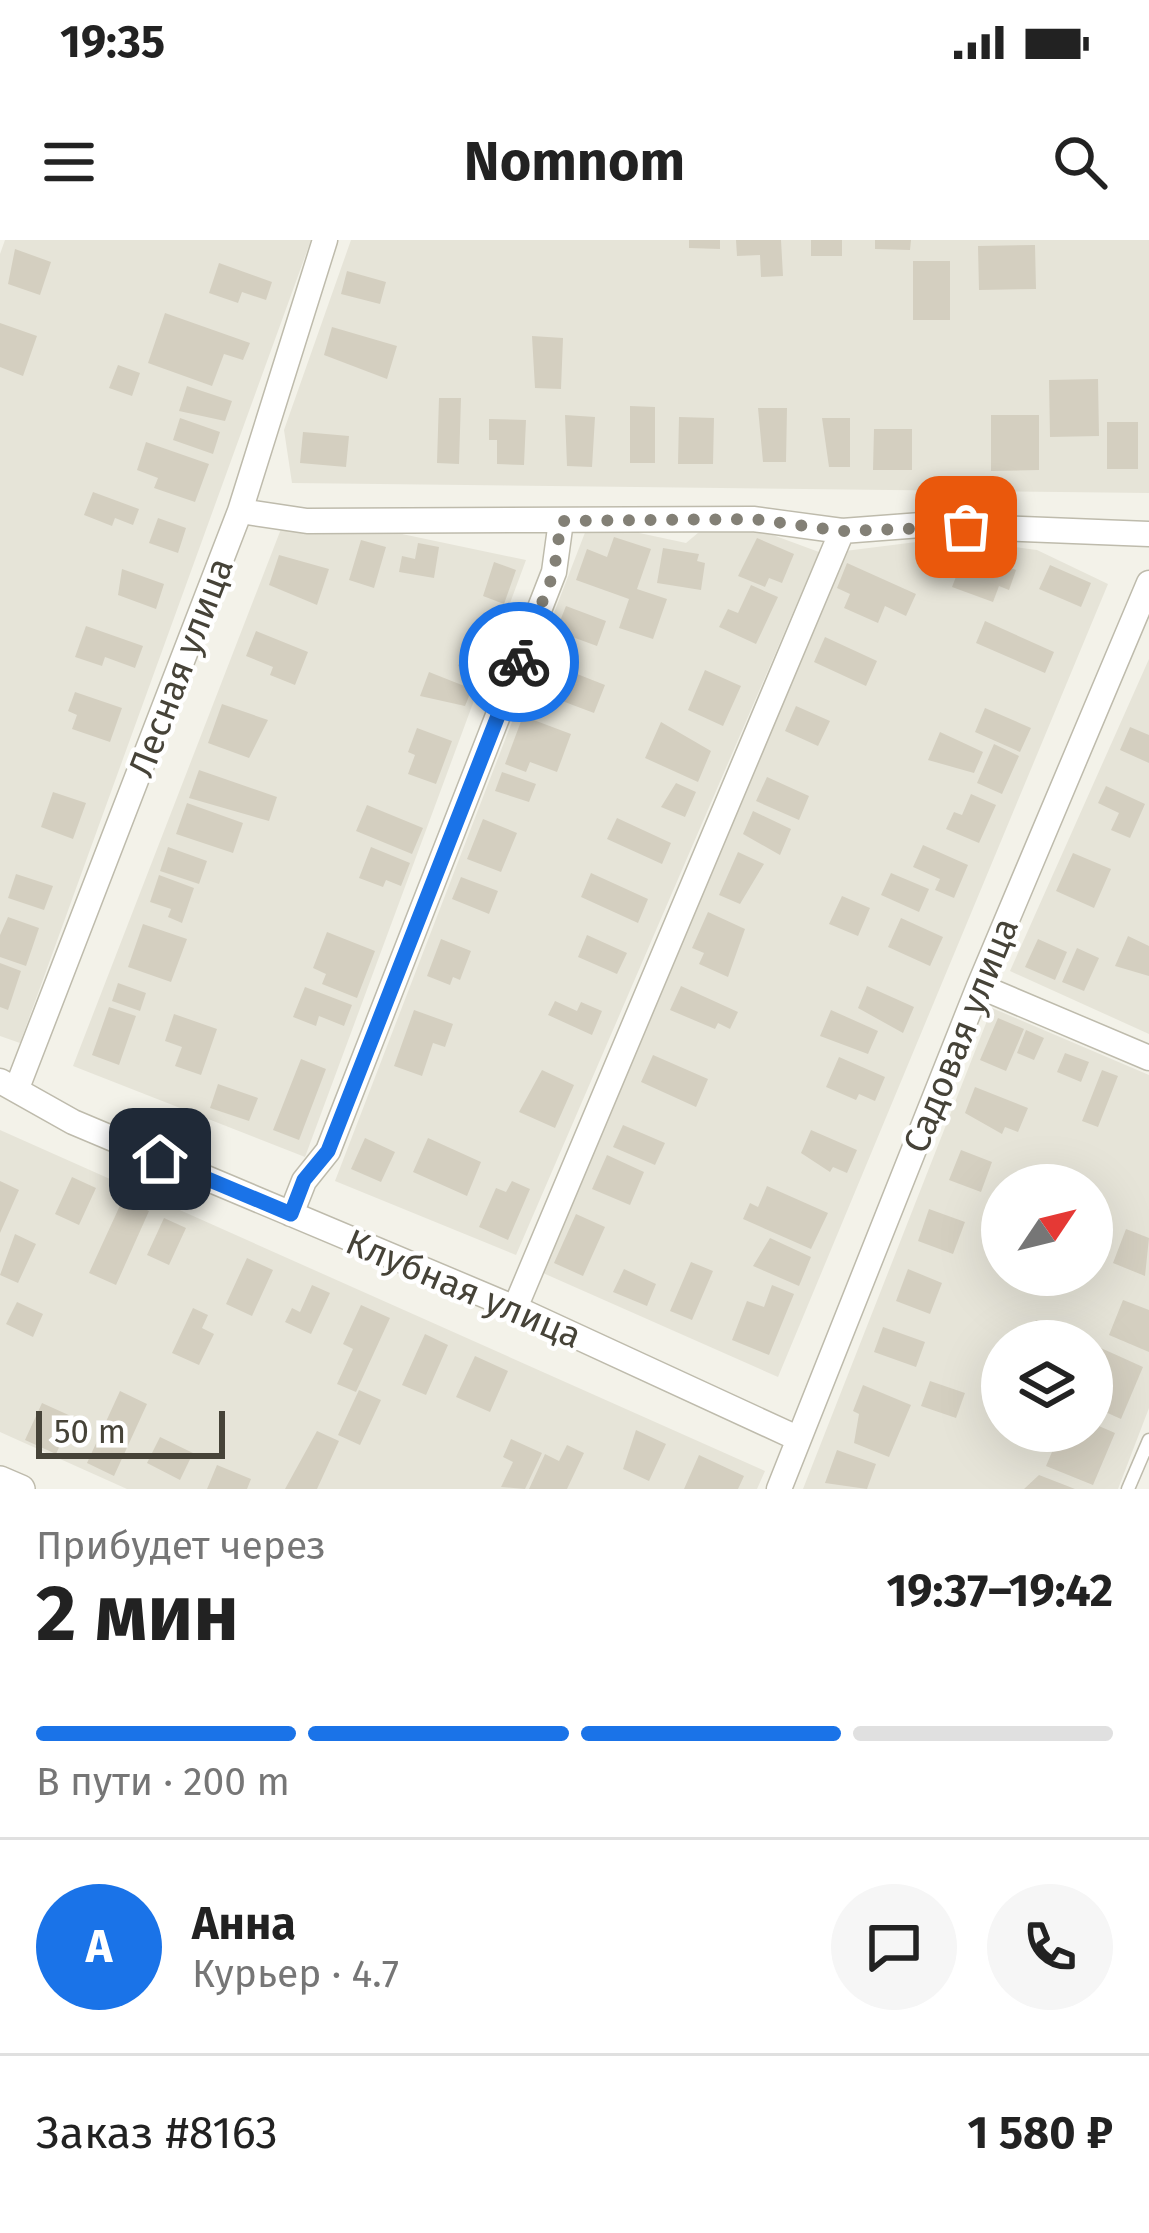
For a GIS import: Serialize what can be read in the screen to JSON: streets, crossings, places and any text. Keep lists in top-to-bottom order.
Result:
{
  "streets": {
    "street": ["Лесная улица", "Садовая улица", "Клубная улица"]
  },
  "crossings": [
    ["Лесная улица", "Клубная улица"],
    ["Садовая улица", "Клубная улица"]
  ],
  "scale_bar": "50 m",
  "north": "top right",
  "page": {
    "status": "19:35",
    "header": "Nomnom",
    "scale": "50 m",
    "heading": ["2 мин", "Прибудет через", "19:37–19:42"],
    "panel": [
      "Анна",
      "Курьер · 4.7",
      "Заказ #8163",
      "1 580 ₽"
    ],
    "bar": "В пути · 200 m",
    "round": "А"
  }
}
